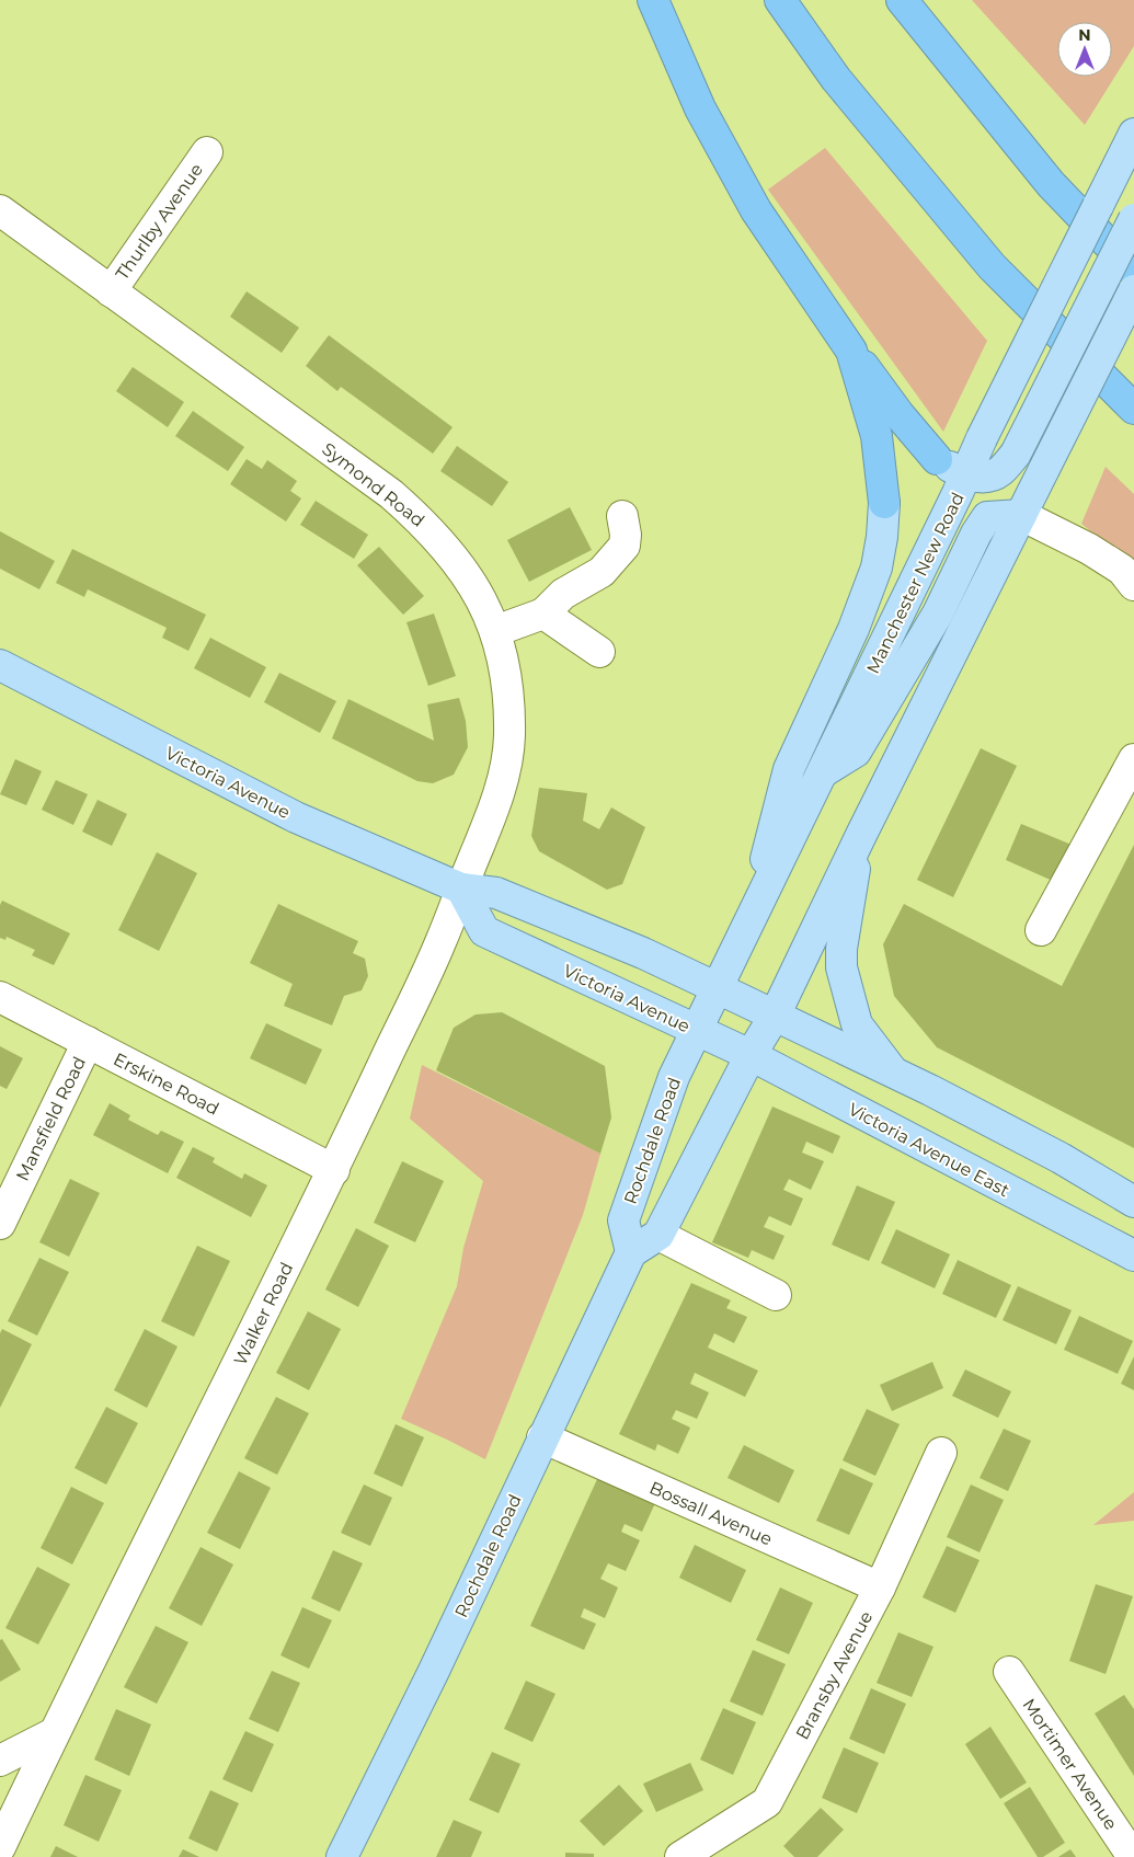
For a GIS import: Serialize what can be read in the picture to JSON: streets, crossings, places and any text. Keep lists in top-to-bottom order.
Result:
{
  "streets": {
    "main road": [
      "Manchester New Road",
      "Victoria Avenue",
      "Rochdale Road",
      "Victoria Avenue East"
    ],
    "street": [
      "Thurlby Avenue",
      "Symond Road",
      "Erskine Road",
      "Mansfield Road",
      "Walker Road",
      "Bossall Avenue",
      "Bransby Avenue",
      "Mortimer Avenue"
    ]
  },
  "crossings": [
    ["Thurlby Avenue", "Symond Road"],
    ["Symond Road", "Victoria Avenue"],
    ["Symond Road", "Walker Road"],
    ["Manchester New Road", "Victoria Avenue"],
    ["Manchester New Road", "Rochdale Road"],
    ["Victoria Avenue", "Rochdale Road"],
    ["Victoria Avenue", "Victoria Avenue East"],
    ["Victoria Avenue", "Walker Road"],
    ["Erskine Road", "Mansfield Road"],
    ["Erskine Road", "Walker Road"],
    ["Rochdale Road", "Bossall Avenue"],
    ["Bossall Avenue", "Bransby Avenue"]
  ],
  "north": "top"
}
